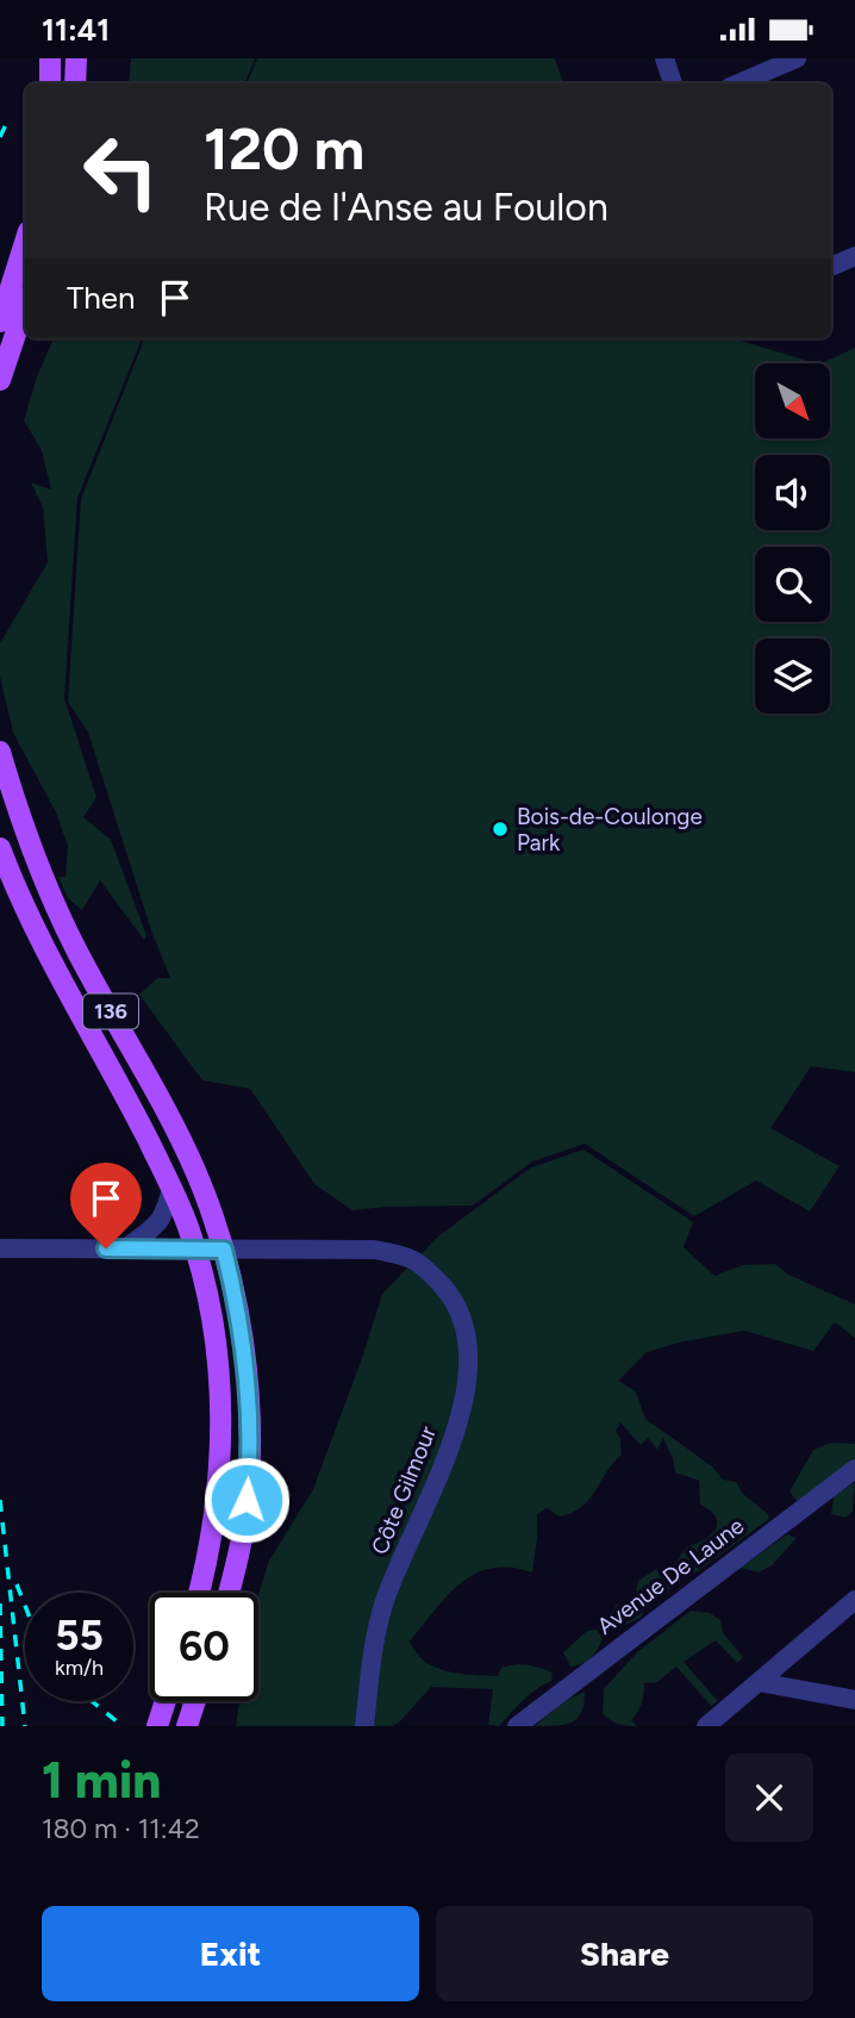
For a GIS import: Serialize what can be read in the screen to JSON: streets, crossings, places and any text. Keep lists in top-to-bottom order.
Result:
{
  "streets": {
    "main road": ["136"],
    "street": ["Côte Gilmour", "Avenue De Laune"]
  },
  "crossings": [
    ["136", "Côte Gilmour"]
  ],
  "places": ["Bois-de-Coulonge Park"],
  "north": "bottom right",
  "page": {
    "status": "11:41",
    "turn": ["120 m", "Rue de l'Anse au Foulon"],
    "then": "Then",
    "speed": "55 km/h",
    "limit": "60",
    "heading": ["1 min", "180 m · 11:42"],
    "buttons": ["Exit", "Share"]
  }
}
